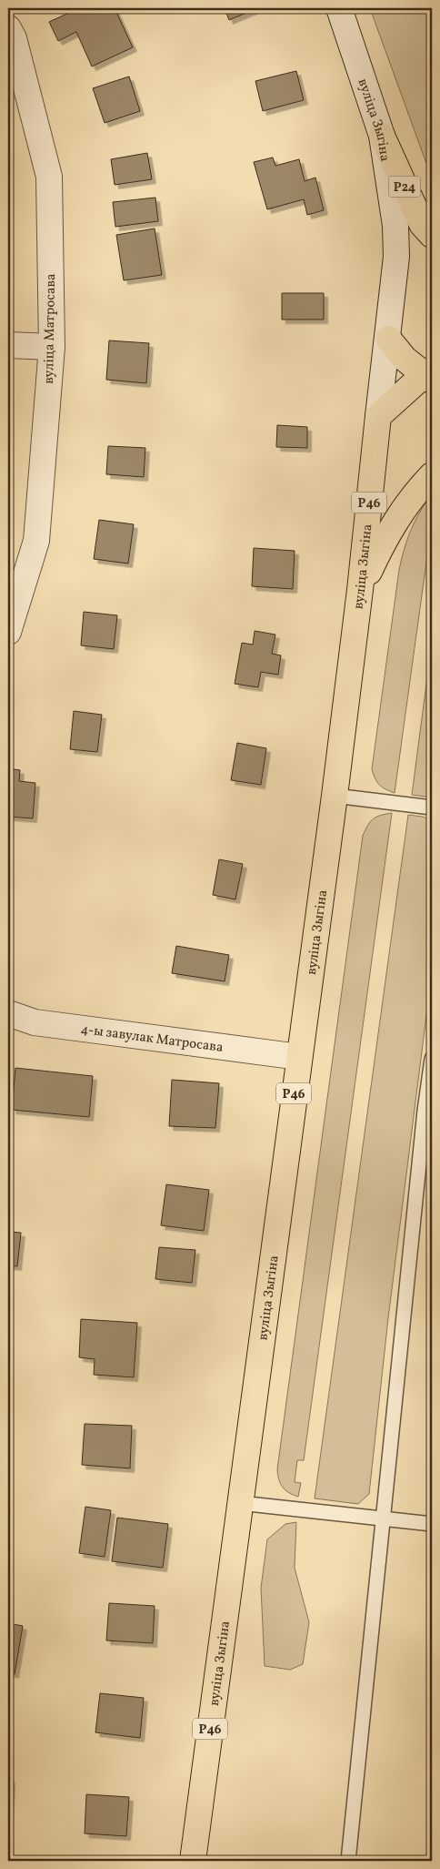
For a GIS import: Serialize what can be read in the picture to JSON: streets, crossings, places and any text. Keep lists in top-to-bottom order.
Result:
{
  "streets": {
    "main road": ["вуліца Зыгіна", "Р24", "Р46"],
    "street": ["вуліца Матросава", "4-ы завулак Матросава"]
  },
  "crossings": [
    ["вуліца Зыгіна", "Р24"],
    ["вуліца Зыгіна", "Р46"],
    ["вуліца Зыгіна", "4-ы завулак Матросава"]
  ]
}
